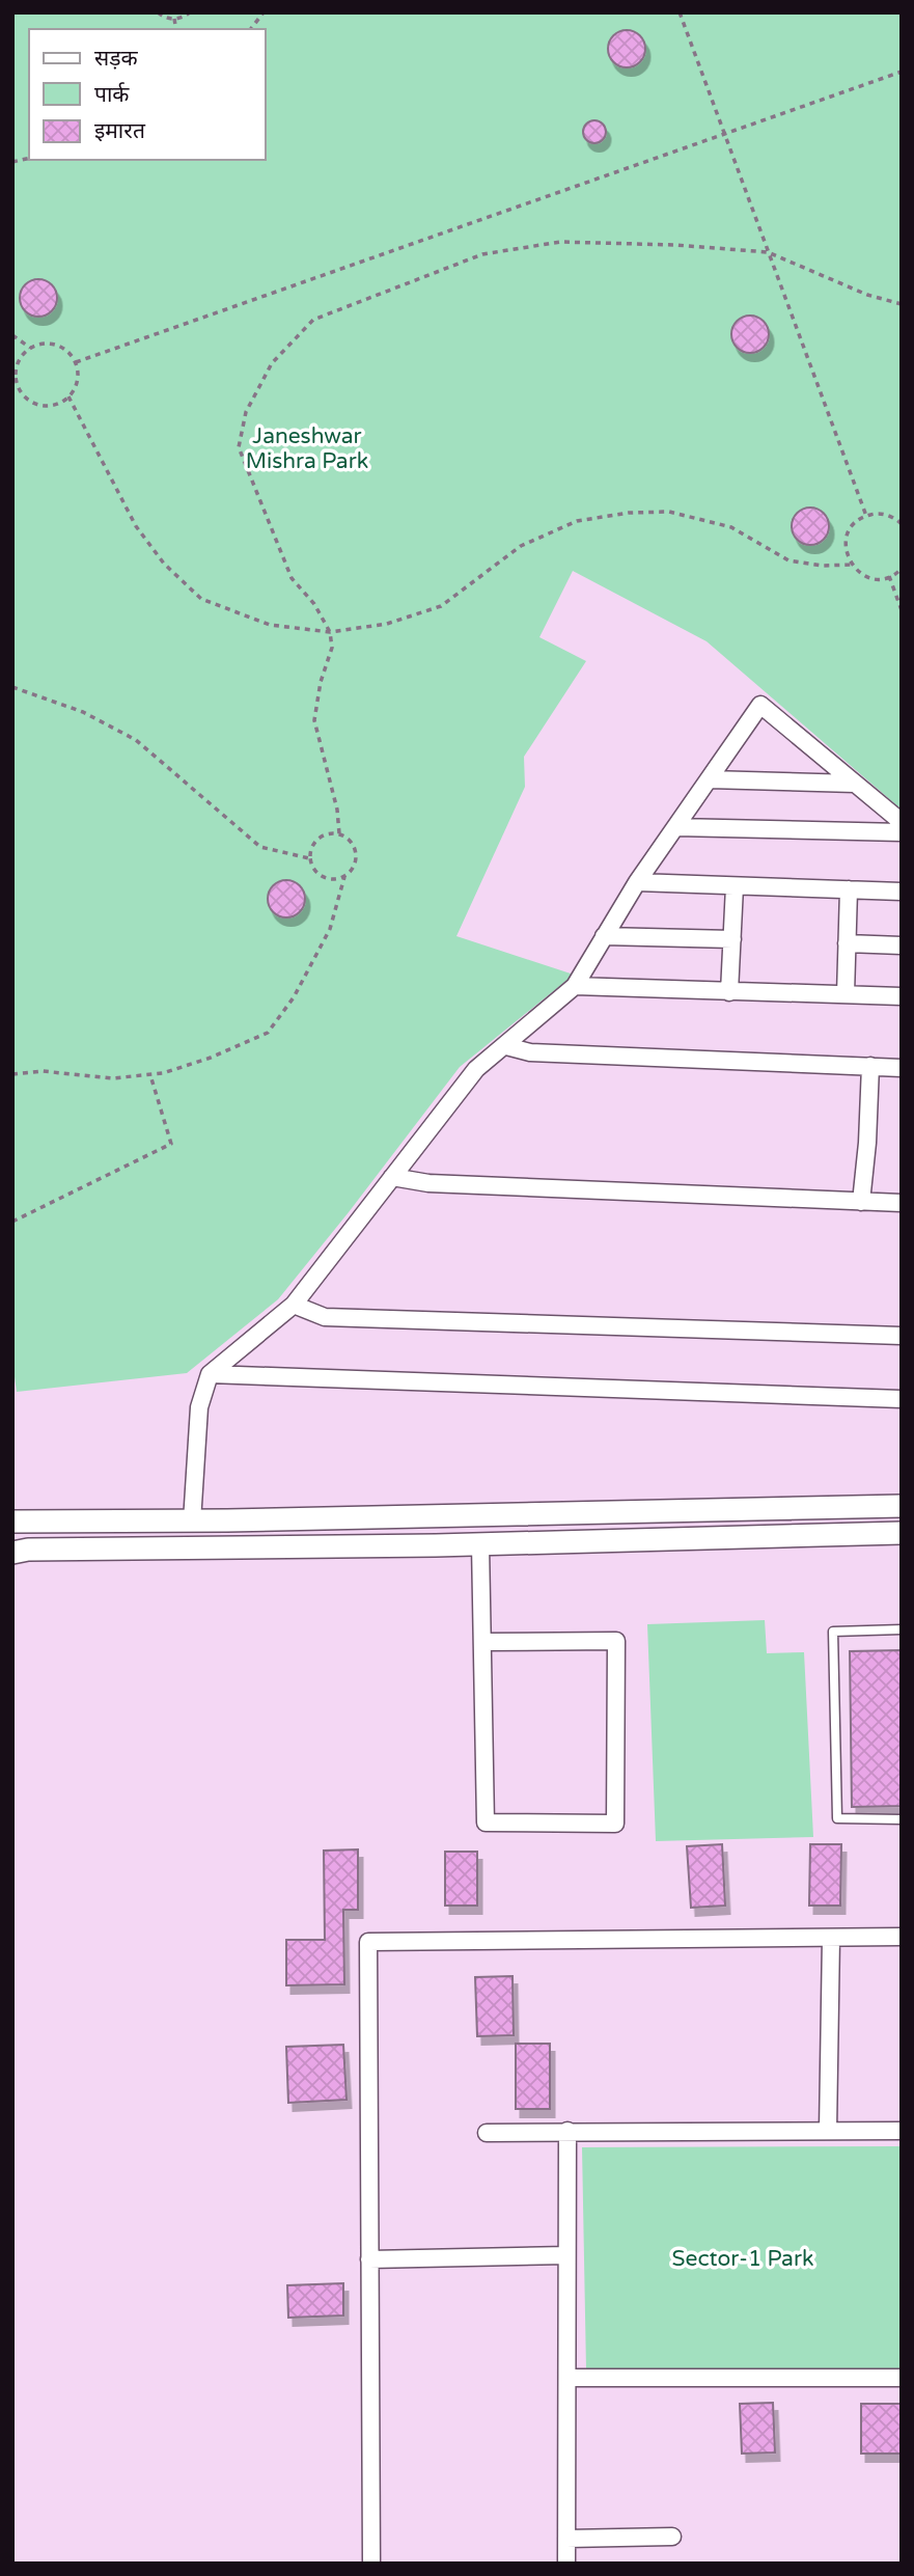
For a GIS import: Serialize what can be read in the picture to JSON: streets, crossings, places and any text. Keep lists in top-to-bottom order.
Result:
{
  "parks": ["Janeshwar Mishra Park", "Sector-1 Park"],
  "legend": ["सड़क", "पार्क", "इमारत"]
}
